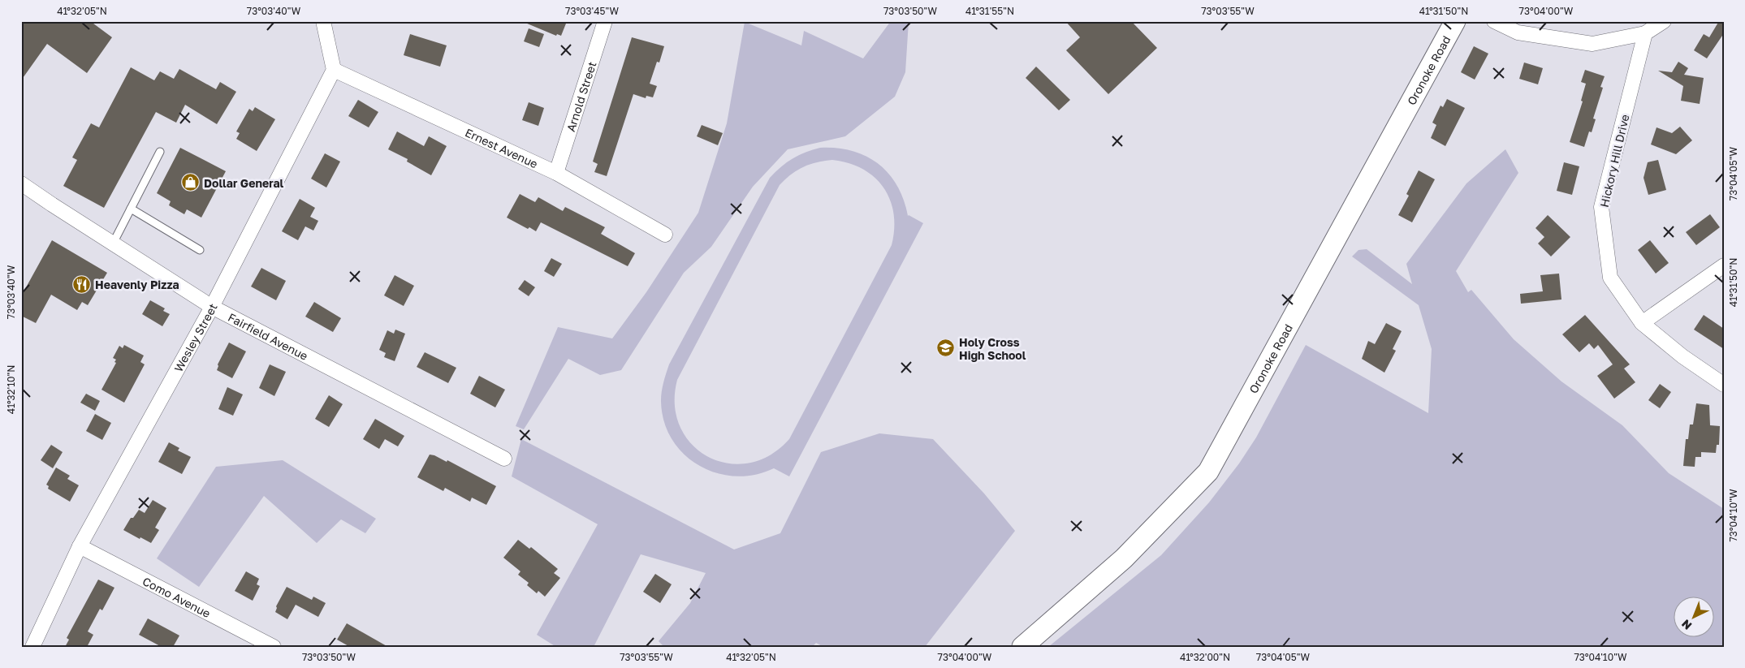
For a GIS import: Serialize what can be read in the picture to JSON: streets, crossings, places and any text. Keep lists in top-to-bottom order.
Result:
{
  "streets": {
    "street": [
      "Oronoke Road",
      "Arnold Street",
      "Ernest Avenue",
      "Hickory Hill Drive",
      "Fairfield Avenue",
      "Wesley Street",
      "Como Avenue"
    ]
  },
  "crossings": [
    ["Arnold Street", "Ernest Avenue"],
    ["Ernest Avenue", "Wesley Street"],
    ["Fairfield Avenue", "Wesley Street"],
    ["Wesley Street", "Como Avenue"]
  ],
  "places": {
    "shop": ["Dollar General"],
    "restaurant": ["Heavenly Pizza"],
    "school or university": ["Holy Cross High School"]
  },
  "north": "bottom left",
  "coordinates": [
    "41°32'05\"N",
    "73°03'40\"W",
    "73°03'45\"W",
    "73°03'50\"W",
    "41°31'55\"N",
    "73°03'55\"W",
    "41°31'50\"N",
    "73°04'00\"W",
    "73°04'05\"W",
    "41°32'10\"N",
    "73°04'10\"W",
    "41°32'00\"N"
  ]
}
